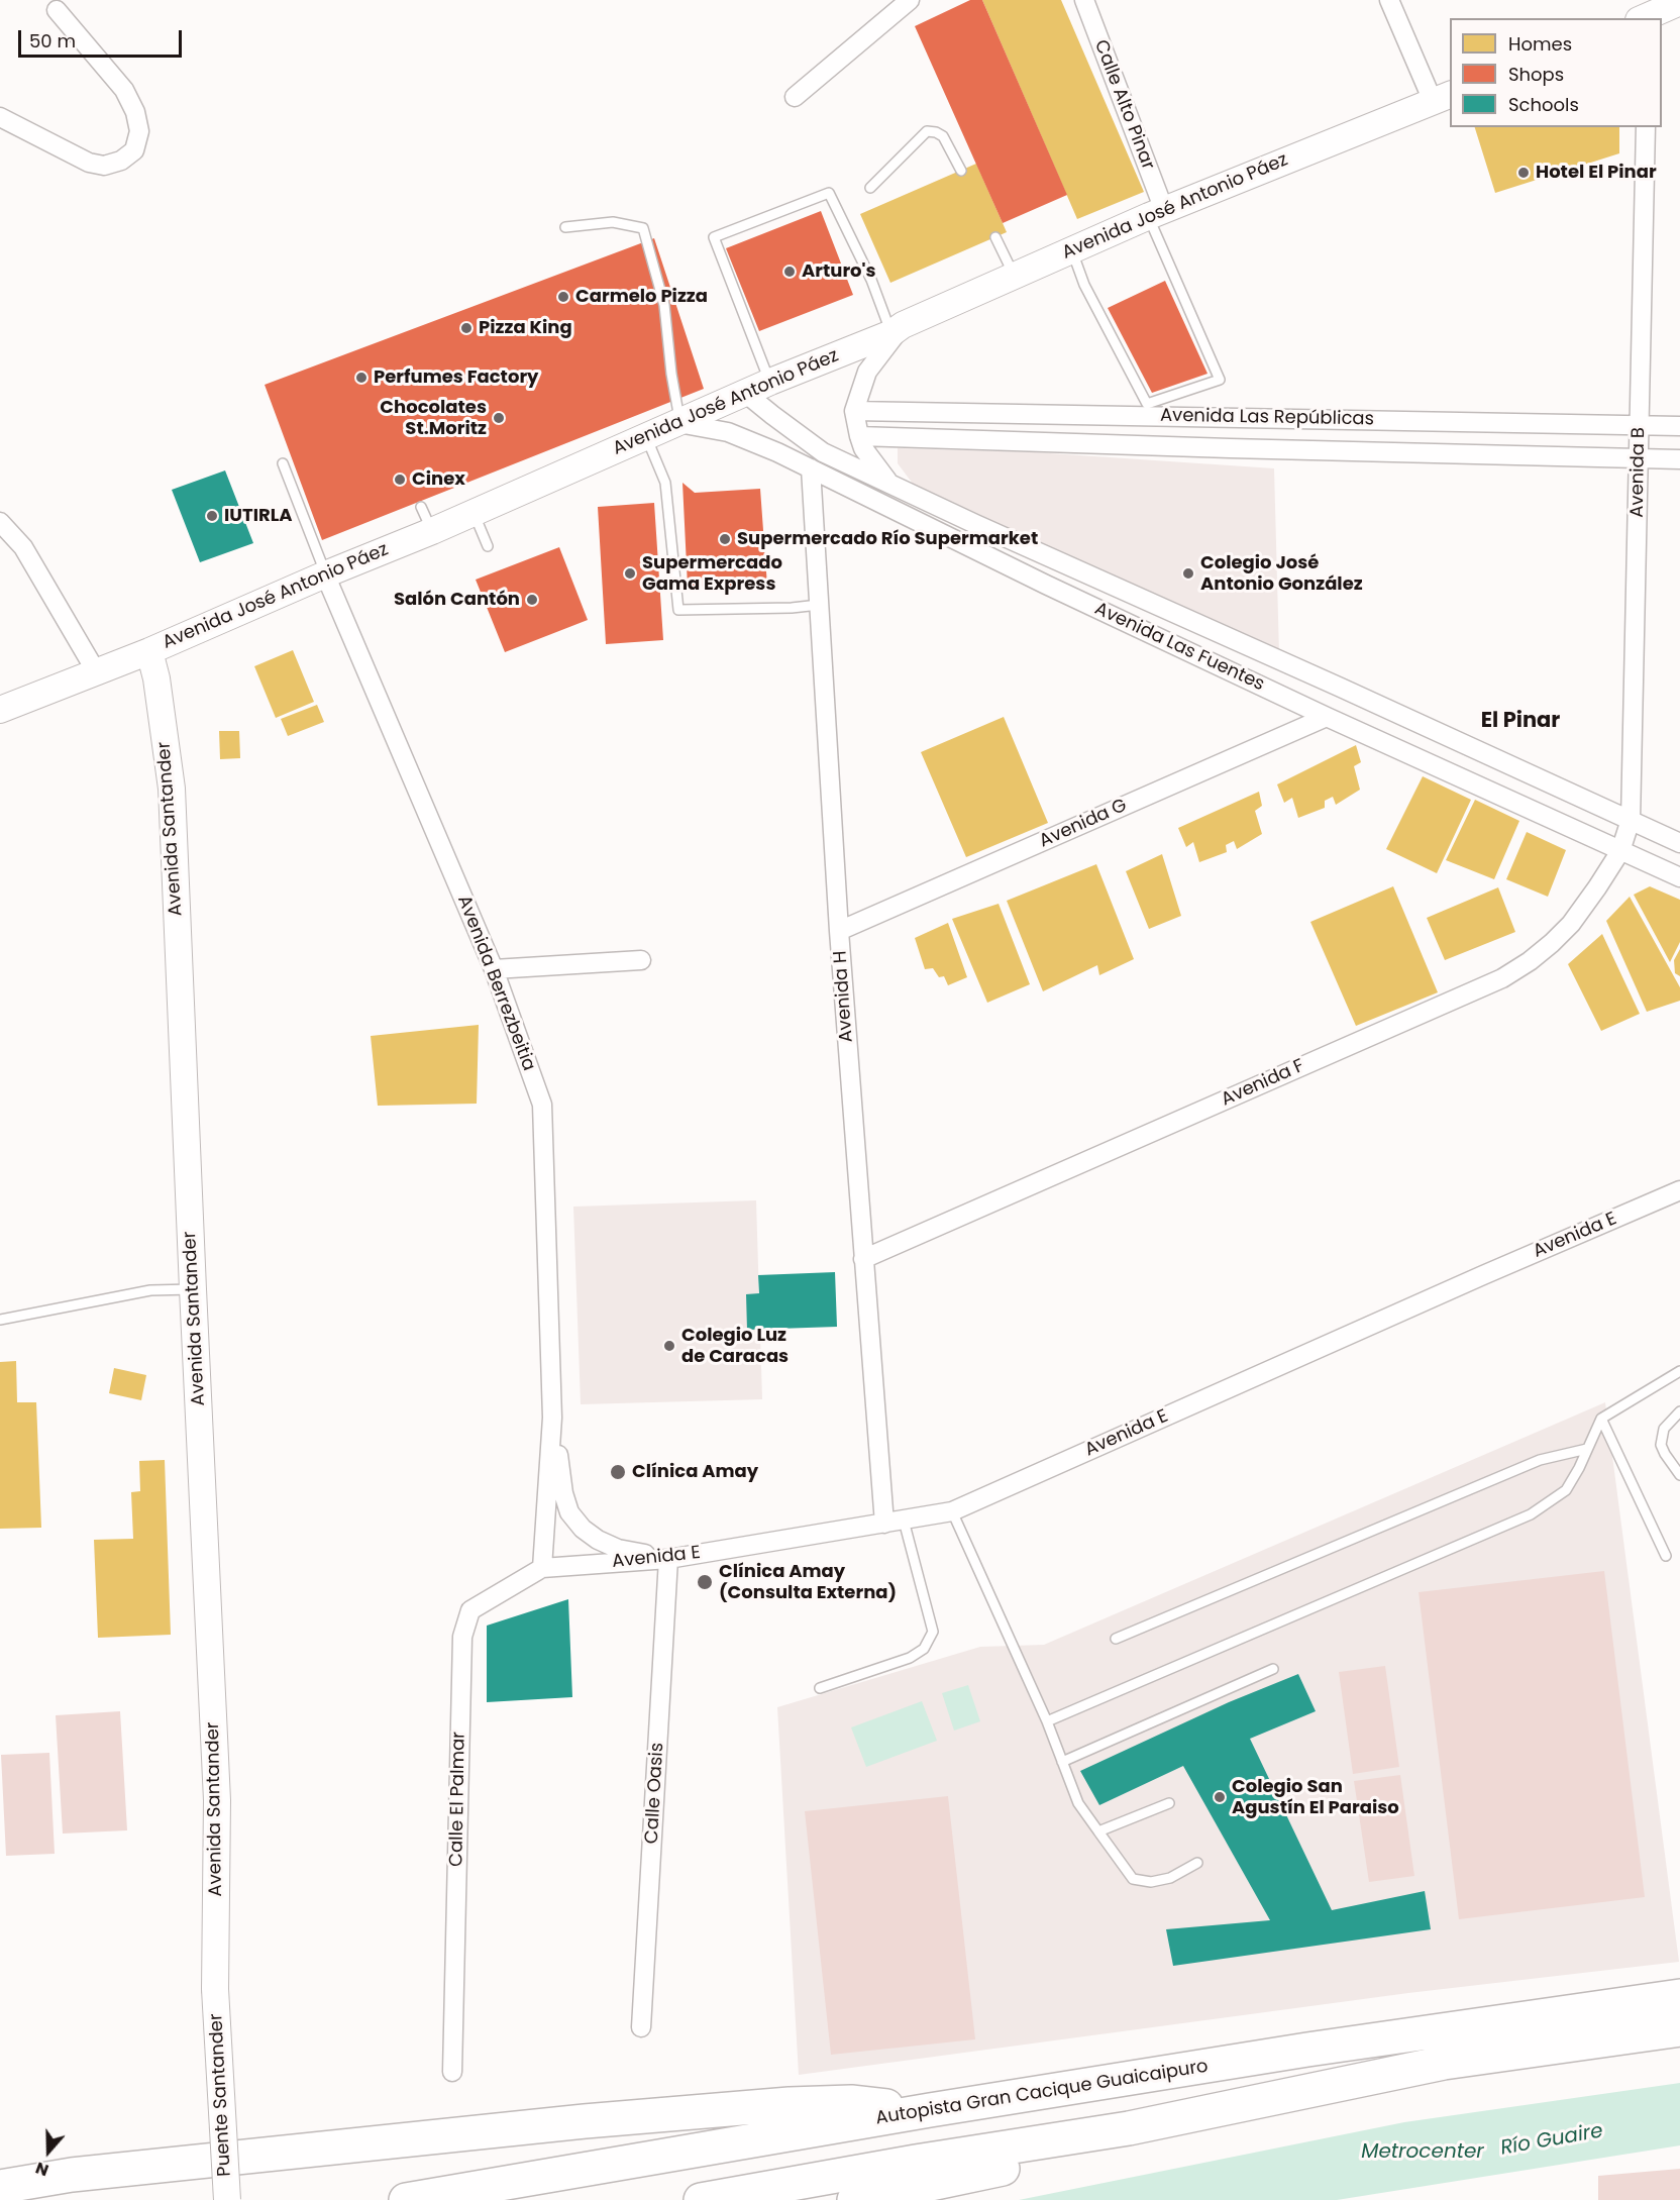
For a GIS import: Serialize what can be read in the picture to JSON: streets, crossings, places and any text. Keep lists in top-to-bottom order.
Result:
{
  "streets": {
    "highway": ["Autopista Gran Cacique Guaicaipuro"],
    "main road": ["Avenida José Antonio Páez", "Avenida Santander", "Puente Santander"],
    "street": [
      "Calle Alto Pinar",
      "Avenida Las Repúblicas",
      "Avenida B",
      "Avenida Las Fuentes",
      "Avenida G",
      "Avenida Berrezbeitia",
      "Avenida H",
      "Avenida F",
      "Avenida E",
      "Calle Oasis",
      "Calle El Palmar"
    ]
  },
  "crossings": [
    ["Calle Alto Pinar", "Avenida José Antonio Páez"],
    ["Avenida José Antonio Páez", "Avenida Las Fuentes"],
    ["Avenida José Antonio Páez", "Avenida Santander"],
    ["Avenida José Antonio Páez", "Avenida Berrezbeitia"],
    ["Avenida Las Repúblicas", "Avenida B"],
    ["Avenida B", "Avenida Las Fuentes"],
    ["Avenida B", "Avenida F"],
    ["Avenida Las Fuentes", "Avenida G"],
    ["Avenida Las Fuentes", "Avenida H"],
    ["Avenida Las Fuentes", "Avenida F"],
    ["Avenida G", "Avenida H"],
    ["Avenida Santander", "Puente Santander"],
    ["Avenida Berrezbeitia", "Avenida E"],
    ["Avenida Berrezbeitia", "Calle Oasis"],
    ["Avenida Berrezbeitia", "Calle El Palmar"],
    ["Avenida H", "Avenida F"],
    ["Avenida H", "Avenida E"],
    ["Avenida E", "Calle Oasis"],
    ["Avenida E", "Calle El Palmar"]
  ],
  "districts": ["El Pinar"],
  "water": ["Río Guaire", "Metrocenter"],
  "places": [
    "Hotel El Pinar",
    "Arturo's",
    "Carmelo Pizza",
    "Pizza King",
    "Perfumes Factory",
    "Chocolates St.Moritz",
    "Cinex",
    "IUTIRLA",
    "Supermercado Río Supermarket",
    "Supermercado Gama Express",
    "Colegio José Antonio González",
    "Salón Cantón",
    "Colegio Luz de Caracas",
    "Clínica Amay",
    "Clínica Amay (Consulta Externa)",
    "Colegio San Agustín El Paraiso"
  ],
  "legend": ["Homes", "Shops", "Schools"],
  "scale_bar": "50 m",
  "north": "bottom"
}
